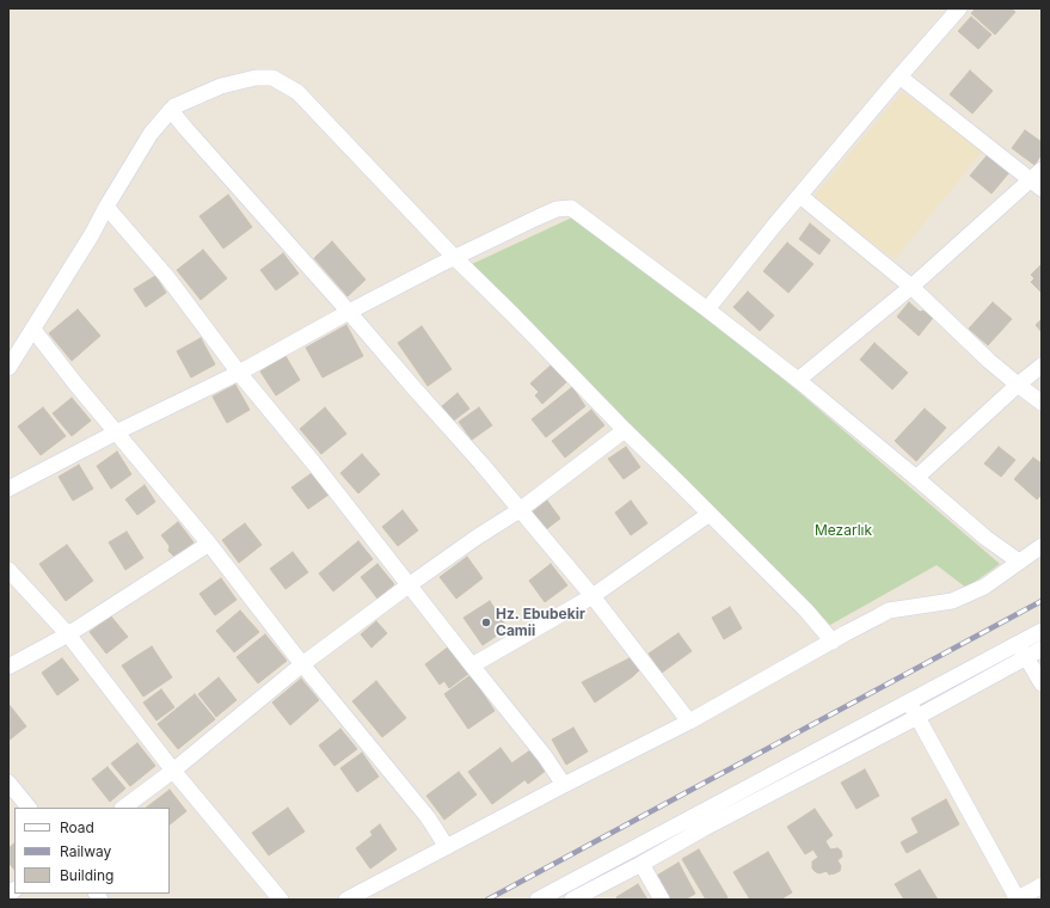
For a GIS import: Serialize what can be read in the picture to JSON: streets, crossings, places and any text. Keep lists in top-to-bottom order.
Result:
{
  "parks": ["Mezarlık"],
  "places": ["Hz. Ebubekir Camii"],
  "legend": ["Road", "Railway", "Building"]
}
